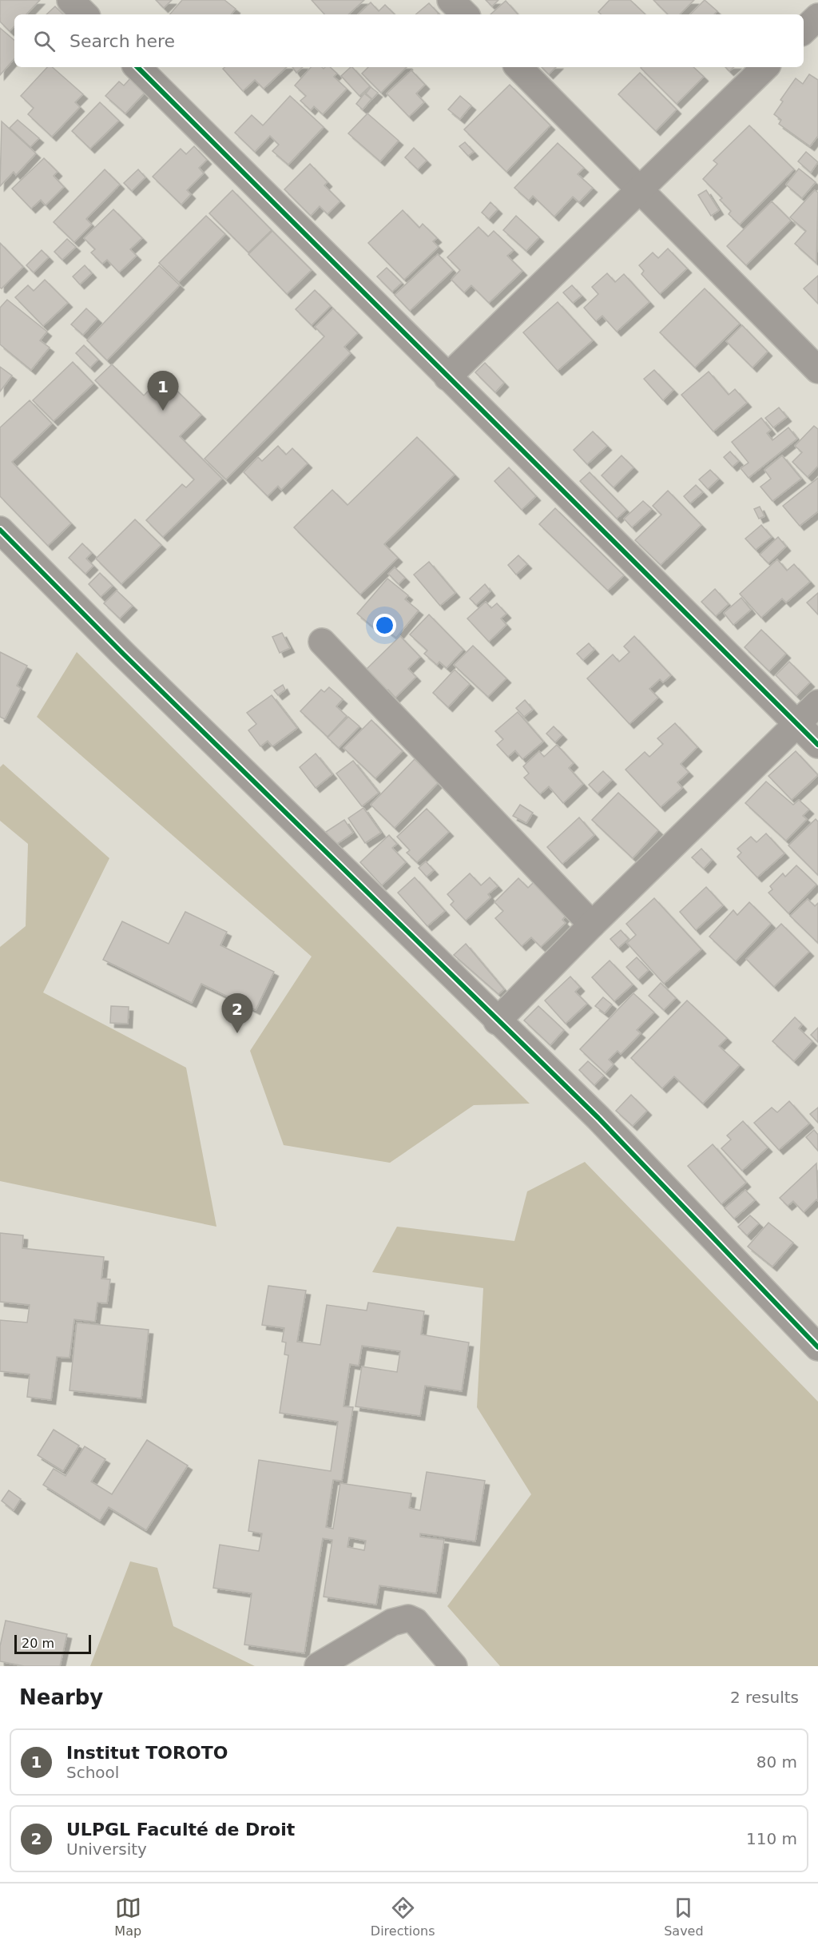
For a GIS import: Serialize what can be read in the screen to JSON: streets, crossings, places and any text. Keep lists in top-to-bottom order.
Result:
{
  "scale_bar": "20 m",
  "page": {
    "search": "Search here",
    "pins": ["1", "2"],
    "scale": "20 m",
    "heading": ["Nearby", "2 results"],
    "list": [
      {
        "mark": "1",
        "name": "Institut TOROTO",
        "note": "School",
        "value": "80 m"
      },
      {
        "mark": "2",
        "name": "ULPGL Faculté de Droit",
        "note": "University",
        "value": "110 m"
      }
    ],
    "nav": ["Map", "Directions", "Saved"]
  }
}
